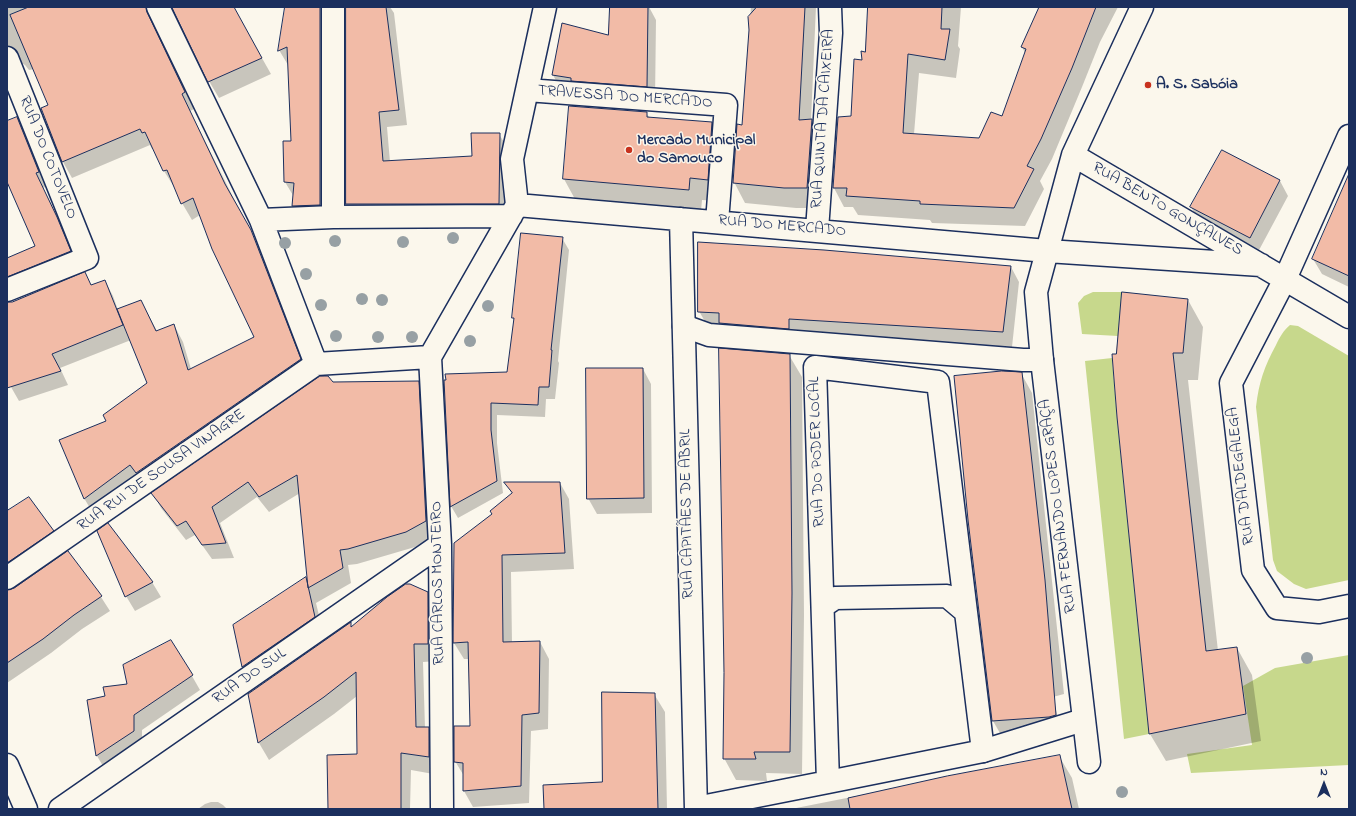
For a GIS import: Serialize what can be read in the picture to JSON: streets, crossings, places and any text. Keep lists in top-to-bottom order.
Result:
{
  "streets": {
    "street": [
      "TRAVESSA DO MERCADO",
      "RUA QUINTA DA CAIXEIRA",
      "RUA DO COTOVELO",
      "RUA BENTO GONÇALVES",
      "RUA DO MERCADO",
      "RUA DO PODER LOCAL",
      "RUA RUI DE SOUSA VINAGRE",
      "RUA D'ALDEGALEGA",
      "RUA FERNANDO LOPES GRAÇA",
      "RUA CAPITÃES DE ABRIL",
      "RUA CARLOS MONTEIRO",
      "RUA DO SUL"
    ]
  },
  "crossings": [
    ["TRAVESSA DO MERCADO", "RUA DO MERCADO"],
    ["RUA QUINTA DA CAIXEIRA", "RUA DO MERCADO"],
    ["RUA BENTO GONÇALVES", "RUA DO MERCADO"],
    ["RUA BENTO GONÇALVES", "RUA D'ALDEGALEGA"],
    ["RUA BENTO GONÇALVES", "RUA FERNANDO LOPES GRAÇA"],
    ["RUA DO MERCADO", "RUA FERNANDO LOPES GRAÇA"],
    ["RUA DO MERCADO", "RUA CAPITÃES DE ABRIL"],
    ["RUA CARLOS MONTEIRO", "RUA DO SUL"]
  ],
  "places": ["A. S. Sabóia", "Mercado Municipal do Samouco"],
  "north": "top"
}
